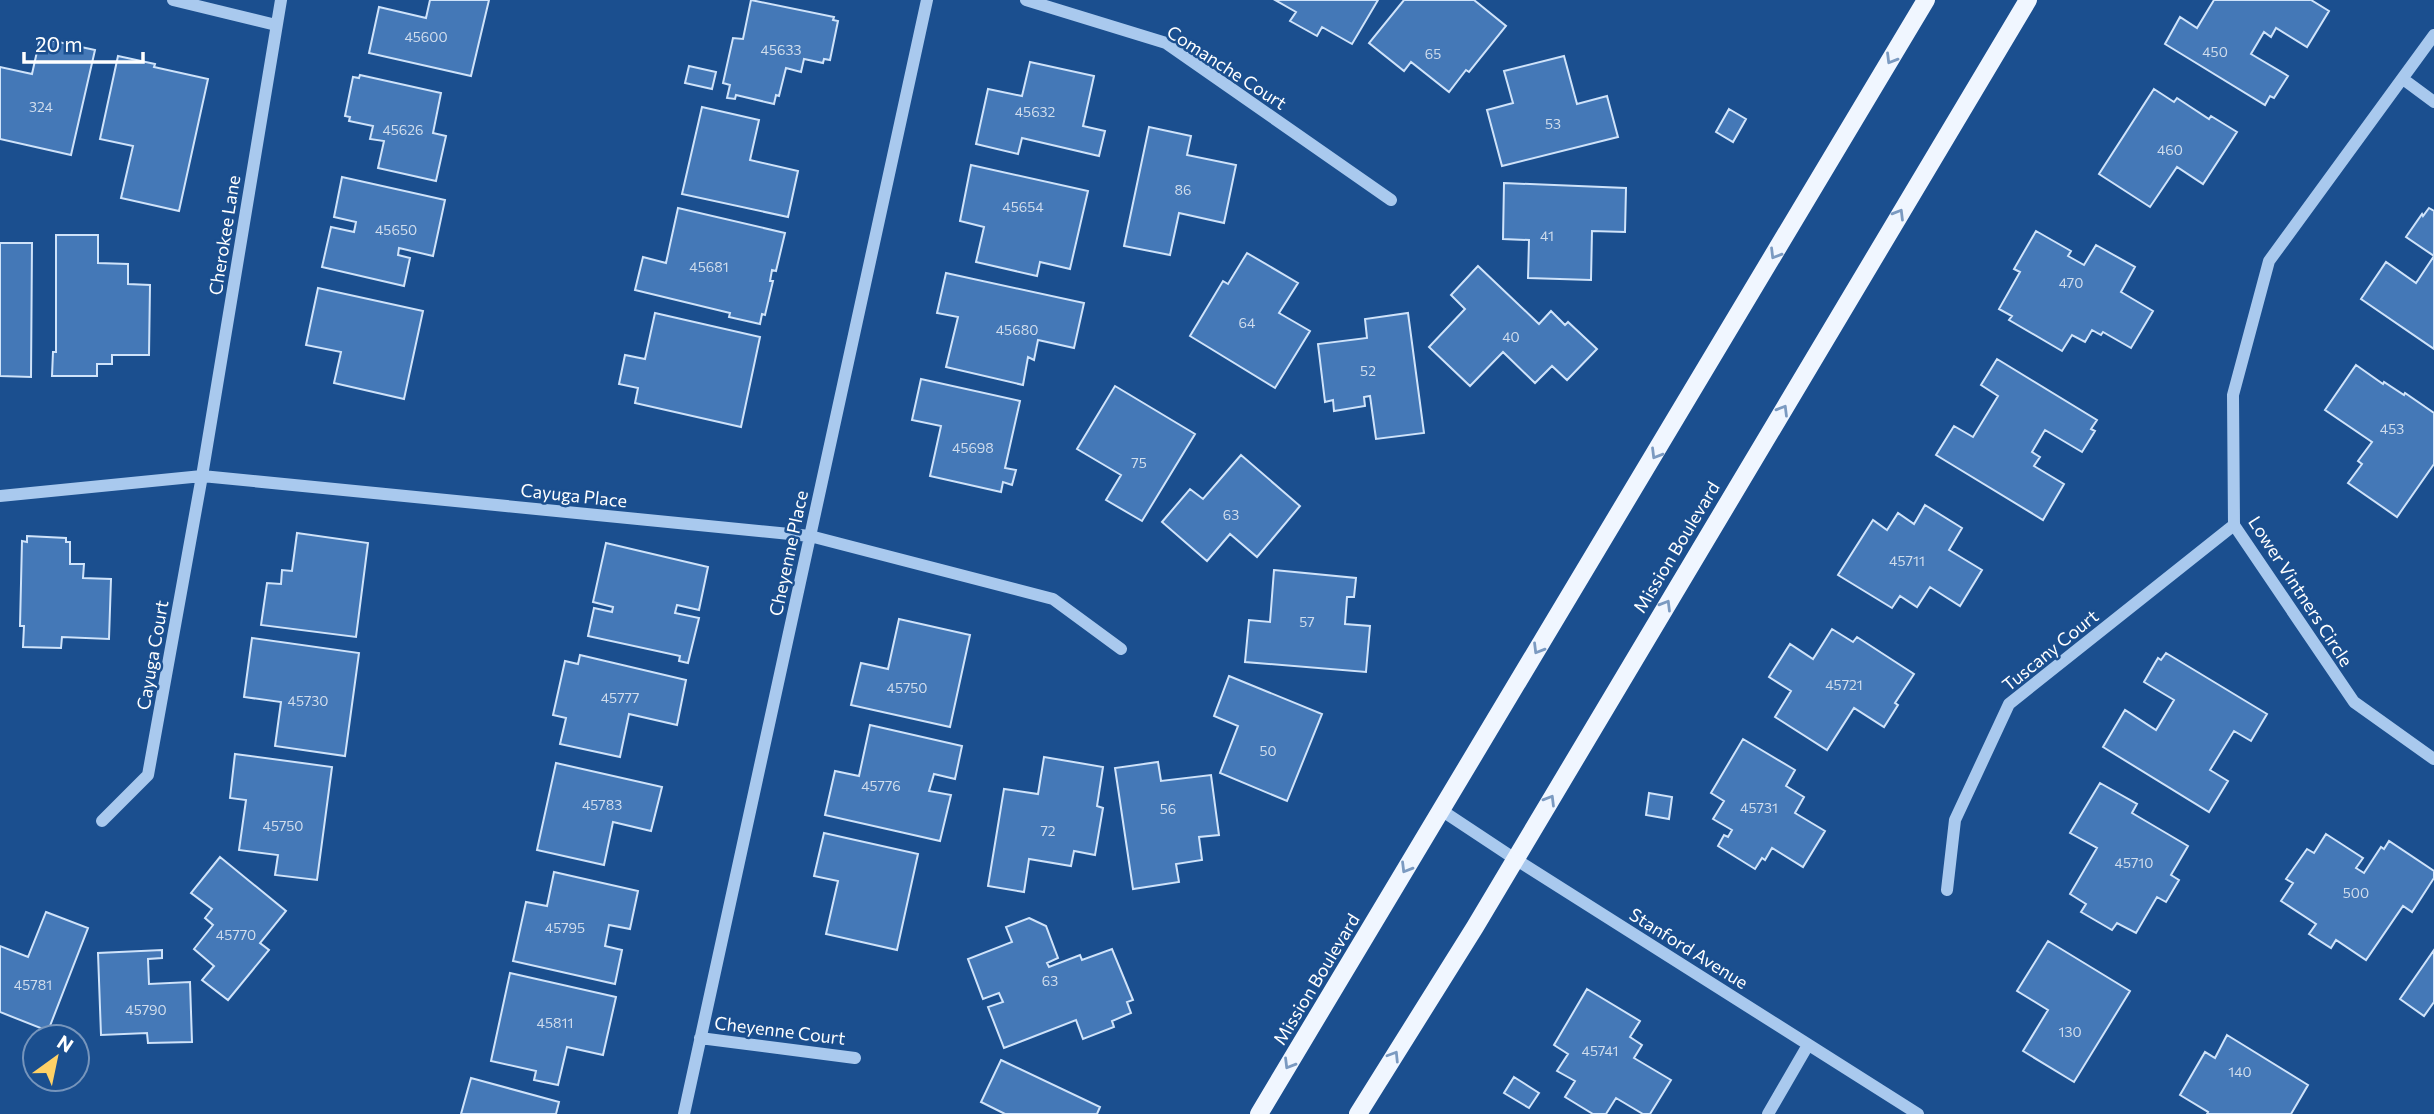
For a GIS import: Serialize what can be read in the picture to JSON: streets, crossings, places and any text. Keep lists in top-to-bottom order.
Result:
{
  "streets": {
    "main road": ["Mission Boulevard"],
    "street": [
      "Comanche Court",
      "Cherokee Lane",
      "Cayuga Place",
      "Cheyenne Place",
      "Lower Vintners Circle",
      "Tuscany Court",
      "Cayuga Court",
      "Stanford Avenue",
      "Cheyenne Court"
    ]
  },
  "crossings": [
    ["Cherokee Lane", "Cayuga Place"],
    ["Cherokee Lane", "Cayuga Court"],
    ["Cayuga Place", "Cheyenne Place"],
    ["Cayuga Place", "Cayuga Court"],
    ["Mission Boulevard", "Stanford Avenue"],
    ["Cheyenne Place", "Cheyenne Court"],
    ["Lower Vintners Circle", "Tuscany Court"]
  ],
  "house_numbers": [
    "45600",
    "45633",
    "450",
    "65",
    "324",
    "45632",
    "53",
    "45626",
    "460",
    "86",
    "45654",
    "45650",
    "41",
    "45681",
    "470",
    "64",
    "45680",
    "40",
    "52",
    "453",
    "45698",
    "75",
    "63",
    "45711",
    "57",
    "45721",
    "45750",
    "45777",
    "45730",
    "50",
    "45776",
    "45783",
    "45731",
    "56",
    "45750",
    "72",
    "45710",
    "500",
    "45795",
    "45770",
    "63",
    "45781",
    "45790",
    "45811",
    "130",
    "45741",
    "140"
  ],
  "scale_bar": "20 m",
  "north": "top right"
}
